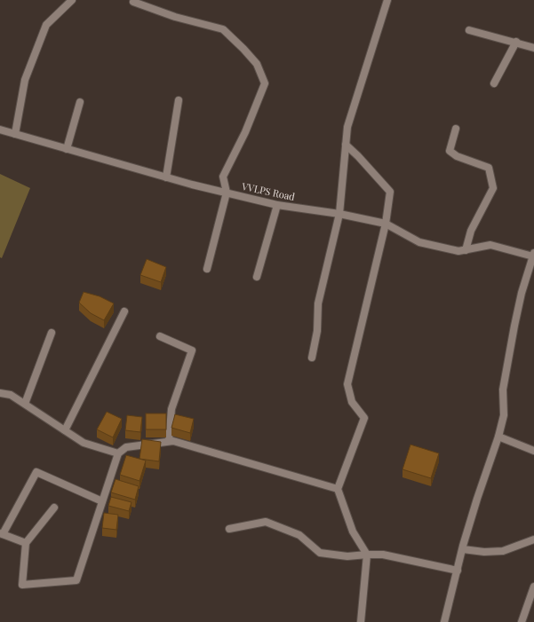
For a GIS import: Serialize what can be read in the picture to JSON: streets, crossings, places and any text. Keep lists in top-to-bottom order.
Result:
{
  "streets": {
    "street": ["VVLPS Road"]
  }
}
